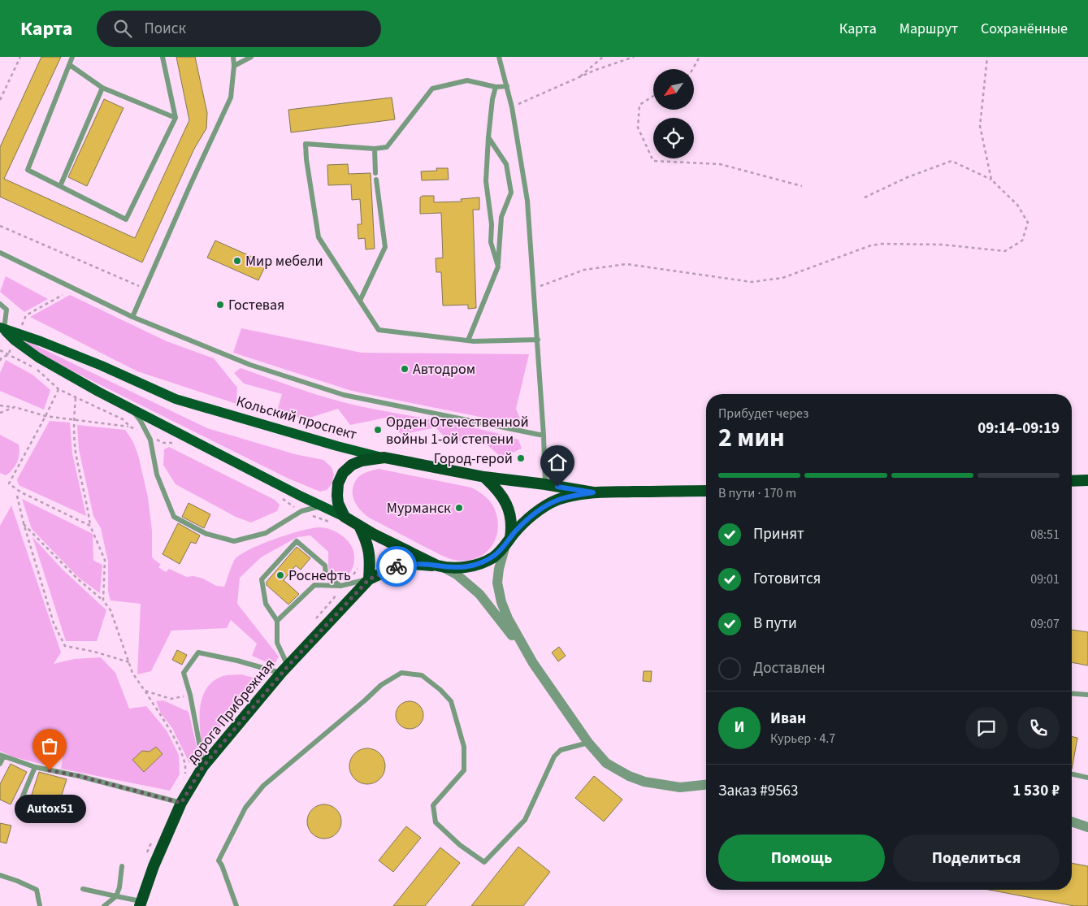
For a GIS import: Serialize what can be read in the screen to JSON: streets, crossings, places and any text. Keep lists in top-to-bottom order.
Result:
{
  "streets": {
    "highway": ["Кольский проспект", "дорога Прибрежная"]
  },
  "places": [
    "Мир мебели",
    "Гостевая",
    "Автодром",
    "Орден Отечественной войны 1-ой степени",
    "Город-герой",
    "Мурманск",
    "Роснефть",
    "Autox51"
  ],
  "north": "bottom left",
  "page": {
    "header": "Карта",
    "search": "Поиск",
    "nav": ["Карта", "Маршрут", "Сохранённые"],
    "heading": ["2 мин", "Прибудет через", "09:14–09:19"],
    "panel": [
      "Иван",
      "Курьер · 4.7",
      "Заказ #9563",
      "1 530 ₽"
    ],
    "bar": "В пути · 170 m",
    "list": [
      ["Принят", "08:51"],
      ["Готовится", "09:01"],
      ["В пути", "09:07"],
      "Доставлен"
    ],
    "round": "И",
    "bubble": "Autox51",
    "buttons": ["Помощь", "Поделиться"]
  }
}
